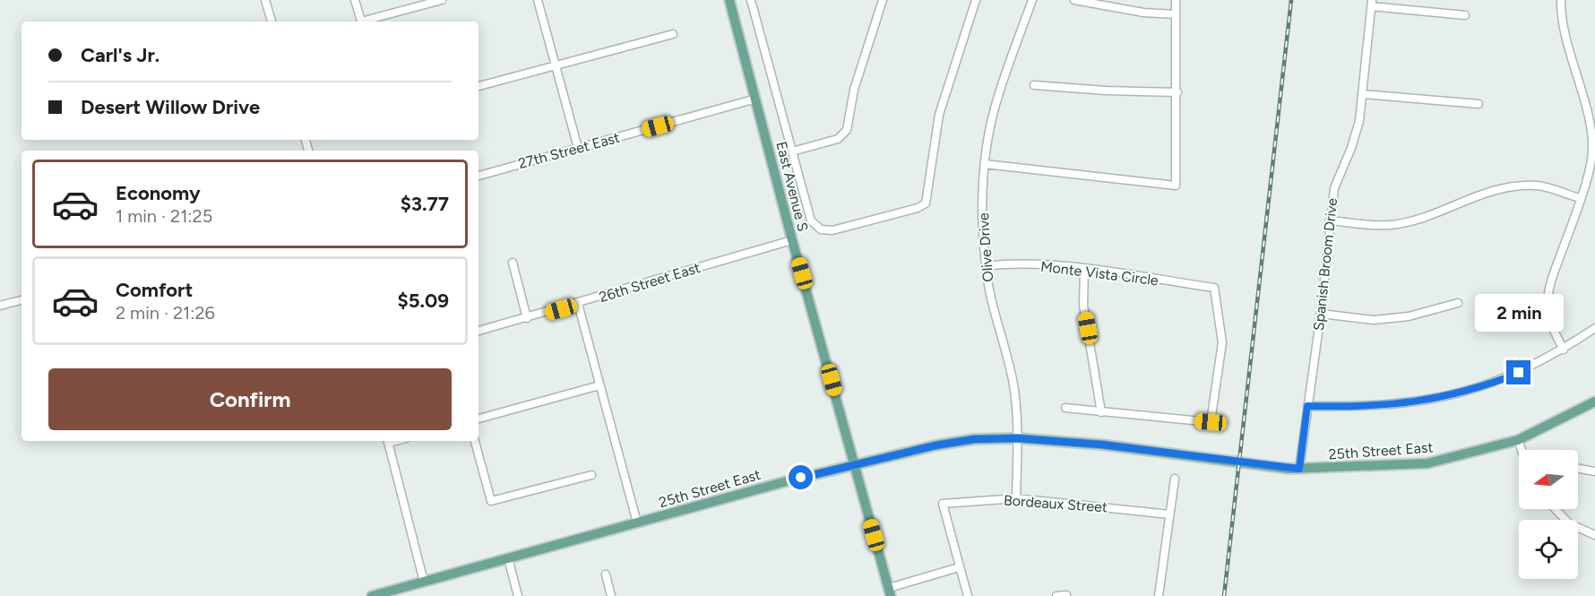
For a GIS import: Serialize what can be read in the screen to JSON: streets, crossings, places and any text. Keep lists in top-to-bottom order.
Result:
{
  "streets": {
    "main road": ["East Avenue S", "25th Street East"],
    "street": [
      "27th Street East",
      "Olive Drive",
      "Spanish Broom Drive",
      "Monte Vista Circle",
      "26th Street East",
      "Bordeaux Street"
    ]
  },
  "crossings": [
    ["27th Street East", "East Avenue S"],
    ["East Avenue S", "26th Street East"],
    ["East Avenue S", "25th Street East"],
    ["Olive Drive", "Monte Vista Circle"],
    ["Olive Drive", "25th Street East"],
    ["Olive Drive", "Bordeaux Street"],
    ["Spanish Broom Drive", "25th Street East"]
  ],
  "north": "left",
  "page": {
    "banner": ["Carl's Jr.", "Desert Willow Drive"],
    "list": [
      {
        "name": "Economy",
        "note": "1 min · 21:25",
        "value": "$3.77"
      },
      {
        "name": "Comfort",
        "note": "2 min · 21:26",
        "value": "$5.09"
      }
    ],
    "bubble": "2 min",
    "buttons": "Confirm"
  }
}
